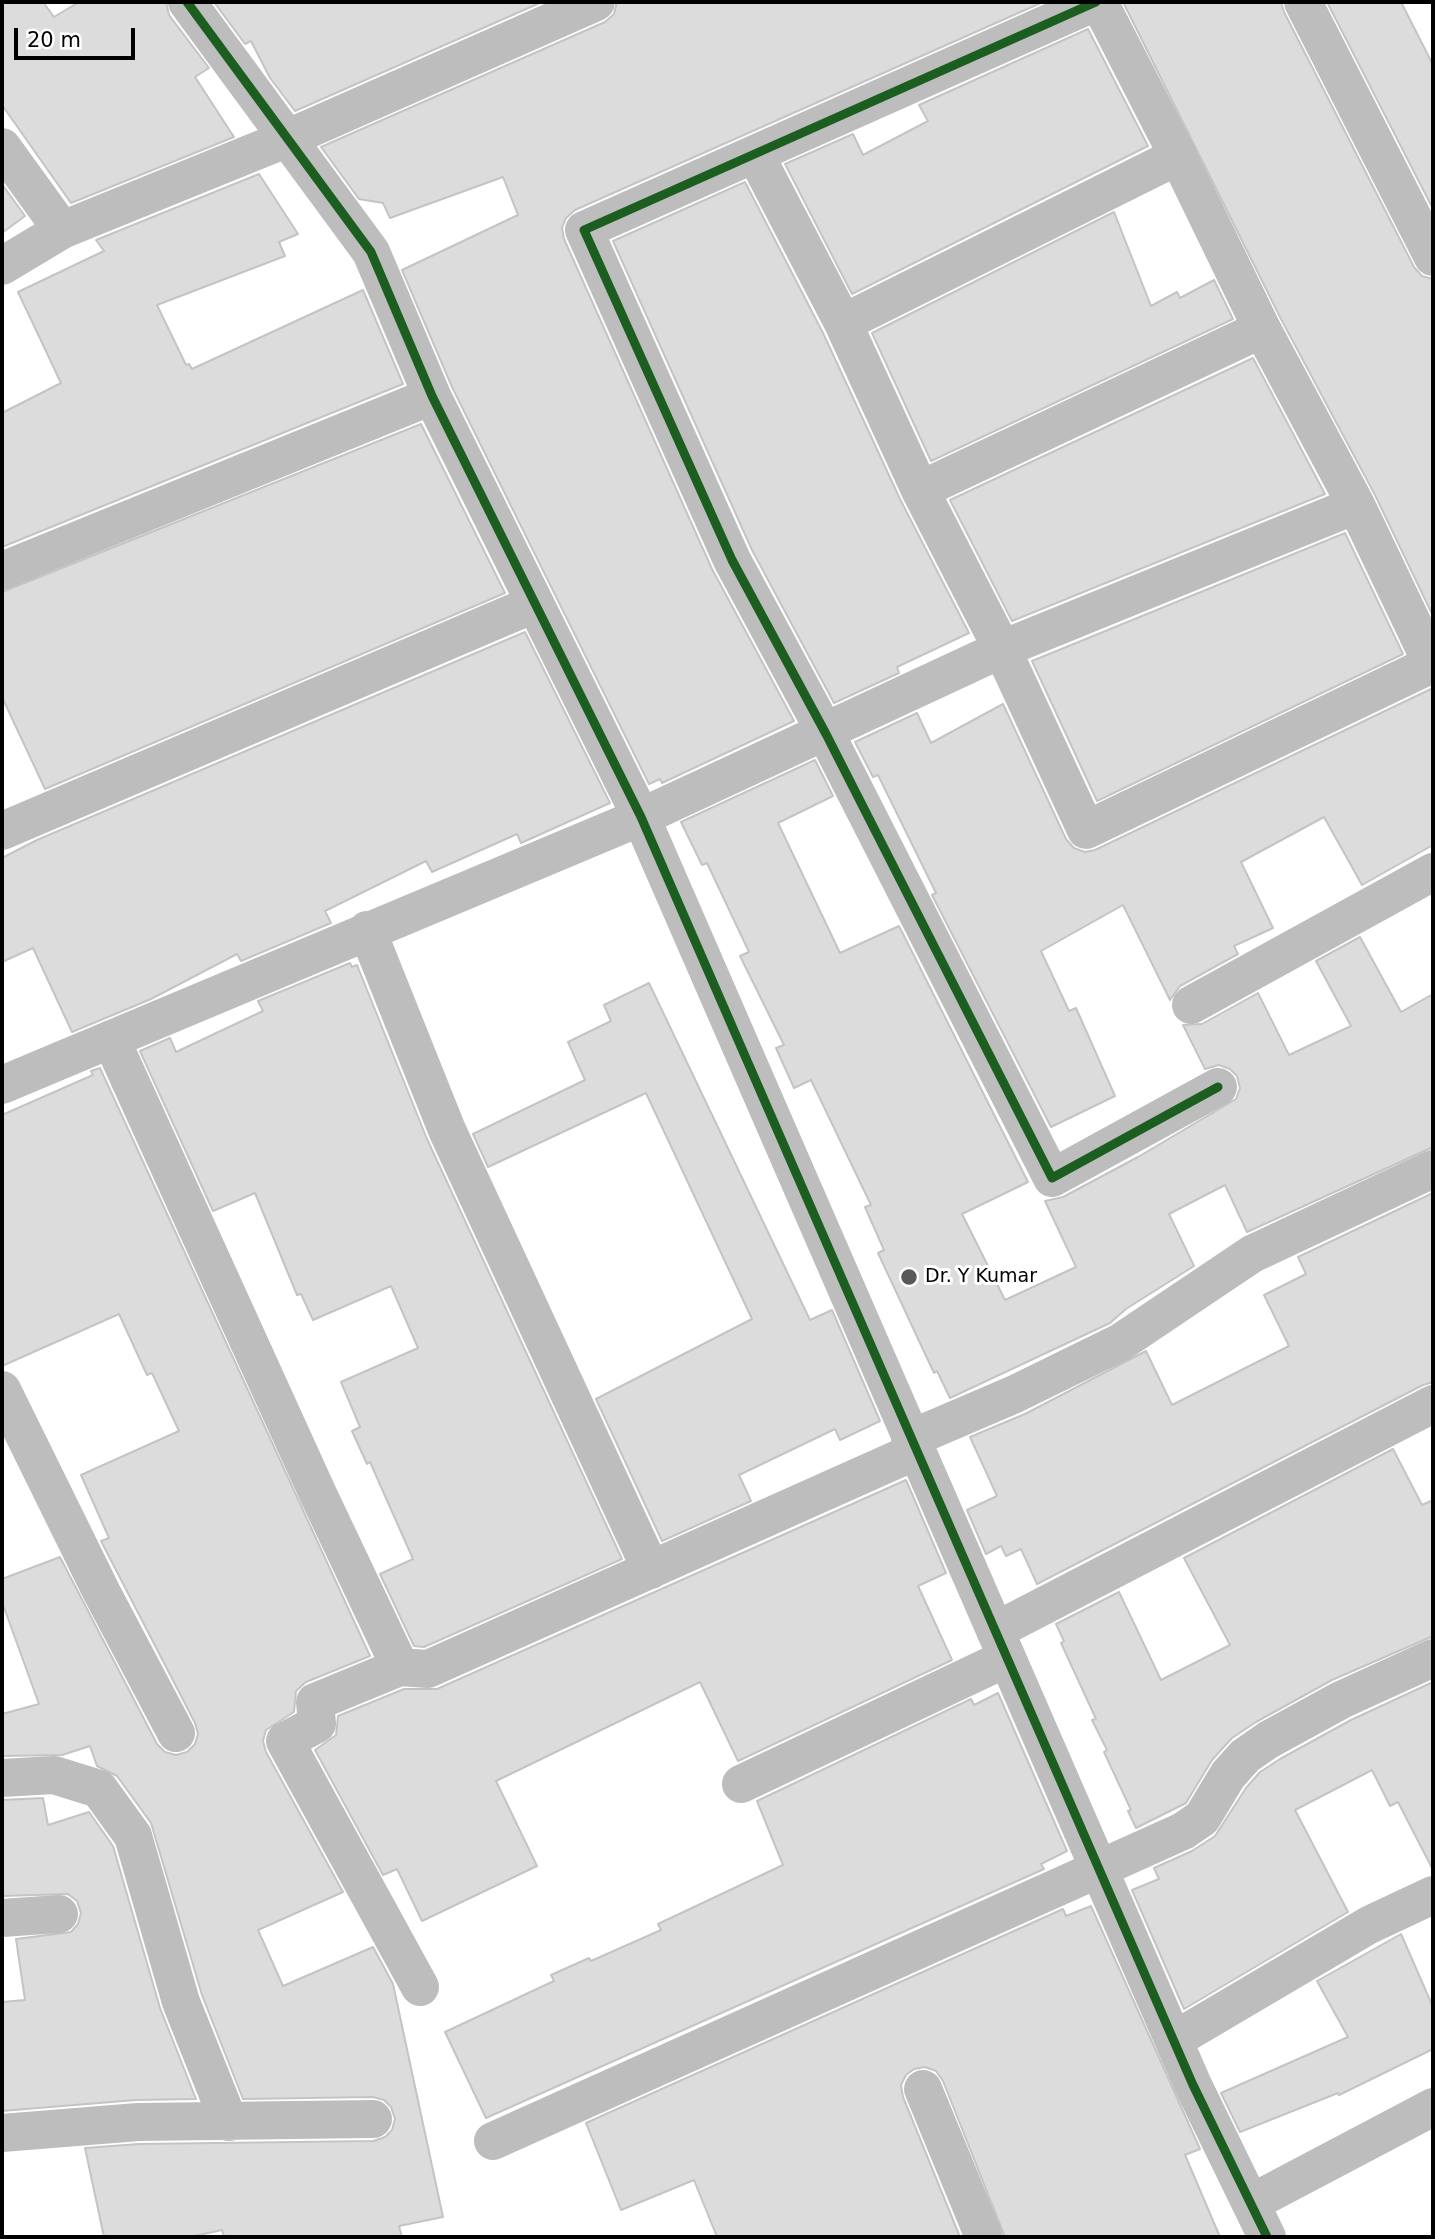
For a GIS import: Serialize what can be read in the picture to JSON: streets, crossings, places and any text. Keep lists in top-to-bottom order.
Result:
{
  "places": ["Dr. Y Kumar"],
  "scale_bar": "20 m"
}
